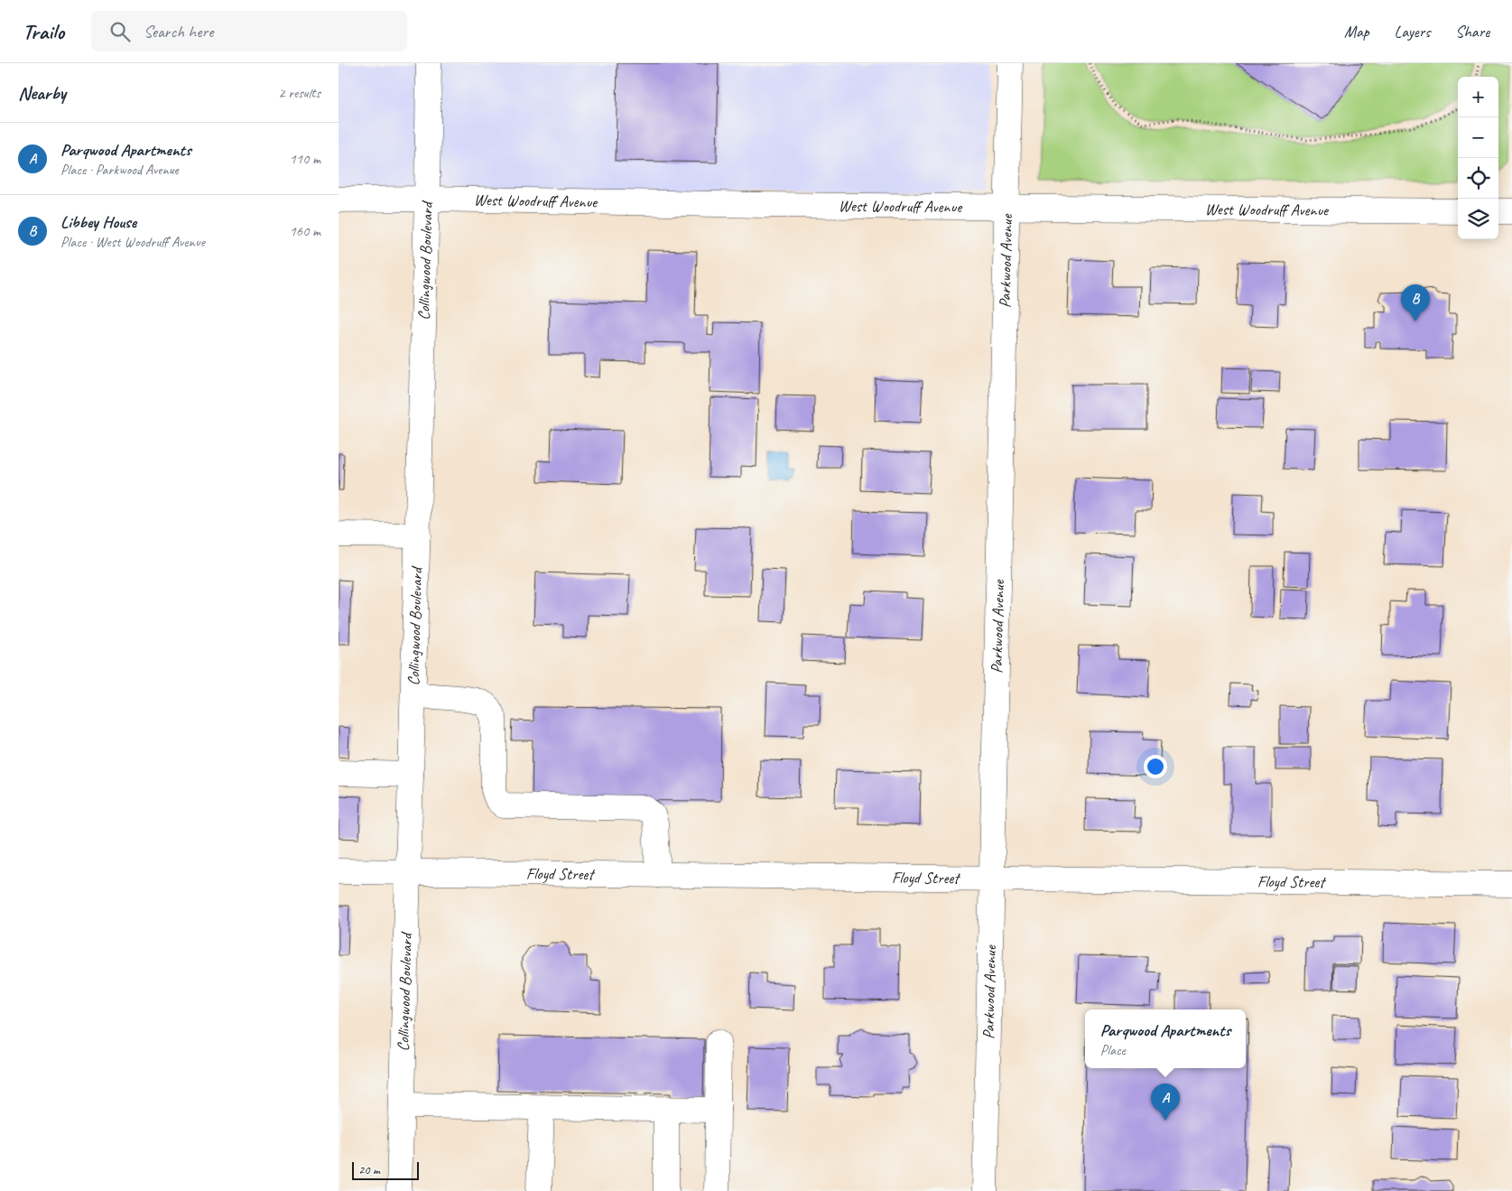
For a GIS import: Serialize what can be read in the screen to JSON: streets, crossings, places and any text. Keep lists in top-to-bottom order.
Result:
{
  "streets": {
    "street": [
      "West Woodruff Avenue",
      "Collingwood Boulevard",
      "Parkwood Avenue",
      "Floyd Street"
    ]
  },
  "crossings": [
    ["West Woodruff Avenue", "Collingwood Boulevard"],
    ["West Woodruff Avenue", "Parkwood Avenue"],
    ["Collingwood Boulevard", "Floyd Street"],
    ["Parkwood Avenue", "Floyd Street"]
  ],
  "scale_bar": "20 m",
  "page": {
    "header": "Trailo",
    "search": "Search here",
    "nav": ["Map", "Layers", "Share"],
    "heading": ["Nearby", "2 results"],
    "map_buttons": ["+", "−"],
    "list": [
      {
        "mark": "A",
        "name": "Parqwood Apartments",
        "note": "Place · Parkwood Avenue",
        "value": "110 m"
      },
      {
        "mark": "B",
        "name": "Libbey House",
        "note": "Place · West Woodruff Avenue",
        "value": "160 m"
      }
    ],
    "pins": ["B", "A"],
    "popup": ["Parqwood Apartments", "Place"],
    "scale": "20 m"
  }
}
